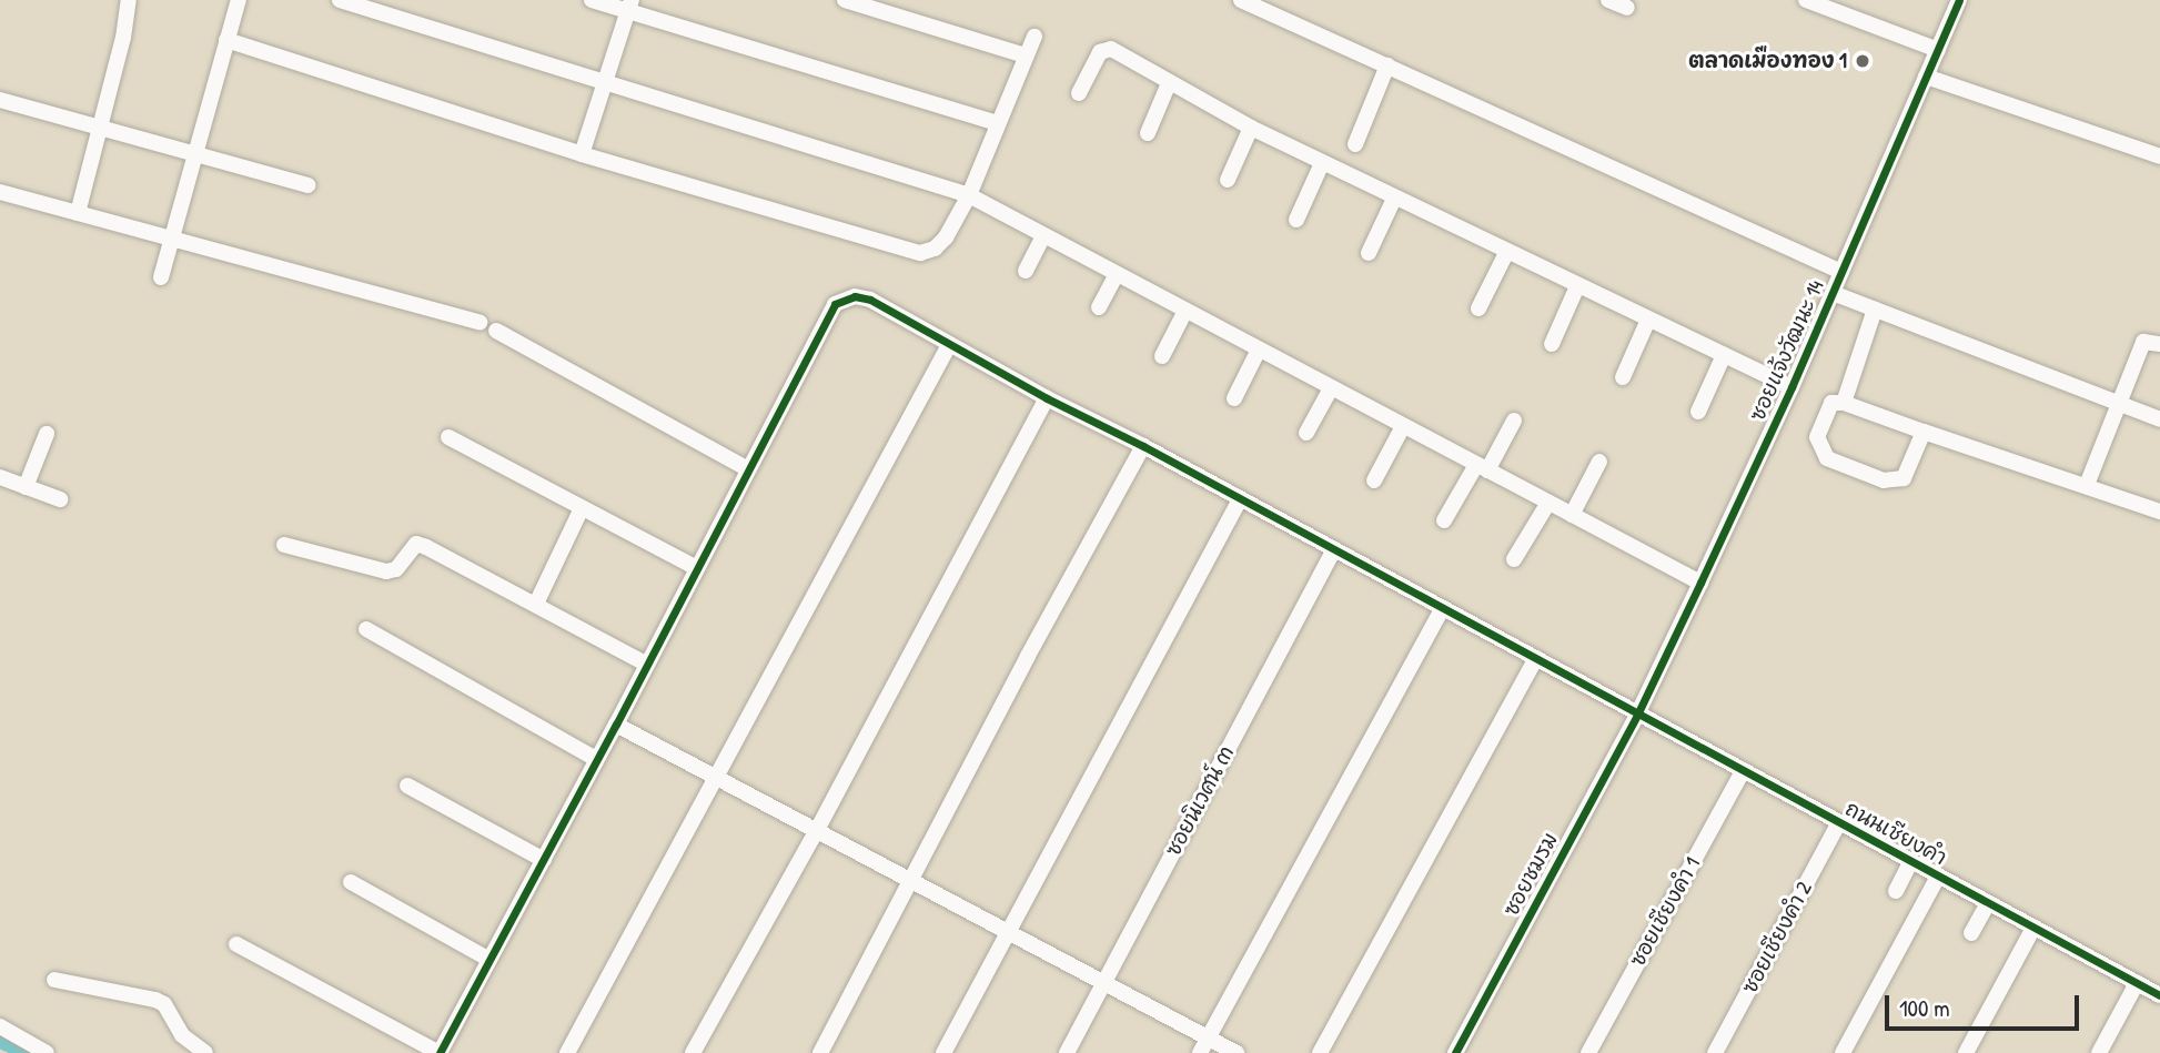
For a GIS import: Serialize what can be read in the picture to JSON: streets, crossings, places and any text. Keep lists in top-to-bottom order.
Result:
{
  "streets": {
    "street": [
      "ซอยแจ้งวัฒนะ 14",
      "ซอยนิเวศน์ ๓",
      "ถนนเชียงคำ",
      "ซอยชมรม",
      "ซอยเชียงคำ 1",
      "ซอยเชียงคำ 2"
    ]
  },
  "crossings": [
    ["ซอยแจ้งวัฒนะ 14", "ถนนเชียงคำ"],
    ["ซอยแจ้งวัฒนะ 14", "ซอยชมรม"],
    ["ซอยนิเวศน์ ๓", "ถนนเชียงคำ"],
    ["ถนนเชียงคำ", "ซอยชมรม"],
    ["ถนนเชียงคำ", "ซอยเชียงคำ 1"],
    ["ถนนเชียงคำ", "ซอยเชียงคำ 2"]
  ],
  "places": ["ตลาดเมืองทอง 1"],
  "scale_bar": "100 m"
}
